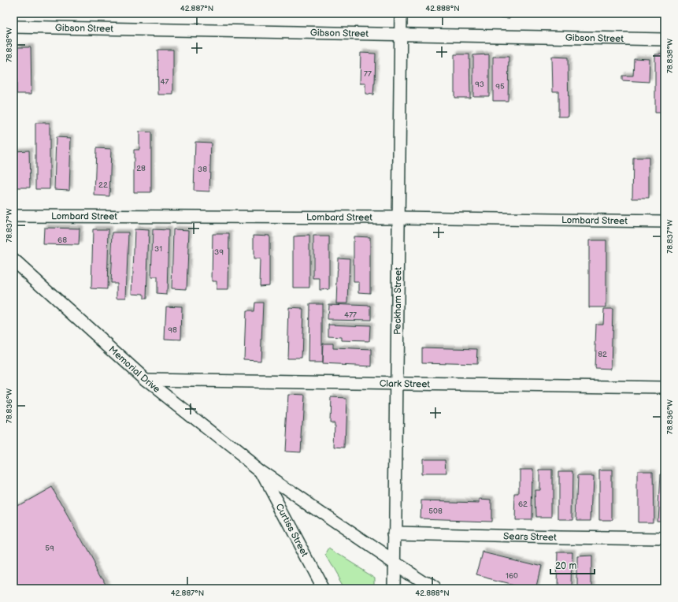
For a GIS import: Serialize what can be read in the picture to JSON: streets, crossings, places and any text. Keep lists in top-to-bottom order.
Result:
{
  "streets": {
    "street": [
      "Gibson Street",
      "Lombard Street",
      "Peckham Street",
      "Memorial Drive",
      "Clark Street",
      "Curtiss Street",
      "Sears Street"
    ]
  },
  "crossings": [
    ["Gibson Street", "Peckham Street"],
    ["Lombard Street", "Peckham Street"],
    ["Peckham Street", "Memorial Drive"],
    ["Peckham Street", "Clark Street"],
    ["Peckham Street", "Sears Street"],
    ["Memorial Drive", "Clark Street"],
    ["Memorial Drive", "Curtiss Street"]
  ],
  "house_numbers": [
    "77",
    "47",
    "93",
    "95",
    "28",
    "38",
    "22",
    "68",
    "31",
    "39",
    "477",
    "98",
    "82",
    "62",
    "508",
    "59",
    "160"
  ],
  "scale_bar": "20 m",
  "coordinates": [
    "42.887°N",
    "42.888°N",
    "78.838°W",
    "78.837°W",
    "78.836°W"
  ]
}
